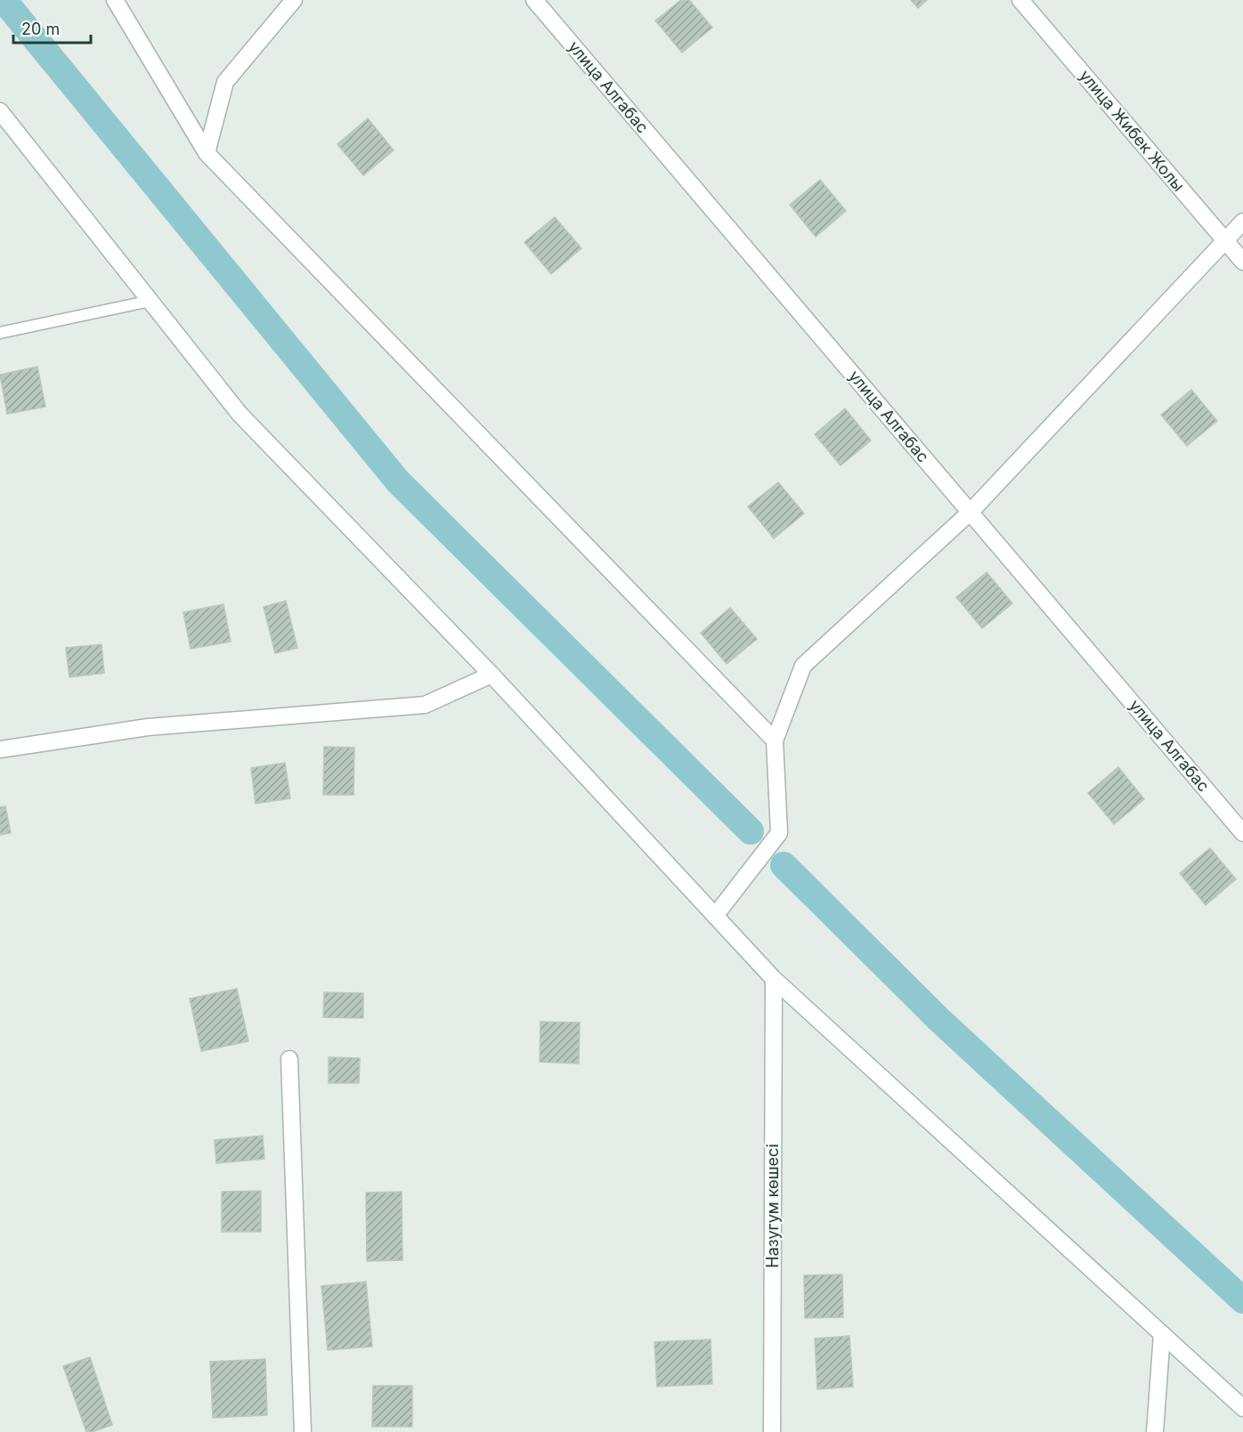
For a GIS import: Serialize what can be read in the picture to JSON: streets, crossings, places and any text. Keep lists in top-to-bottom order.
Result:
{
  "streets": {
    "street": ["улица Алгабас", "улица Жибек Жолы", "Назугум көшесі"]
  },
  "scale_bar": "20 m"
}
